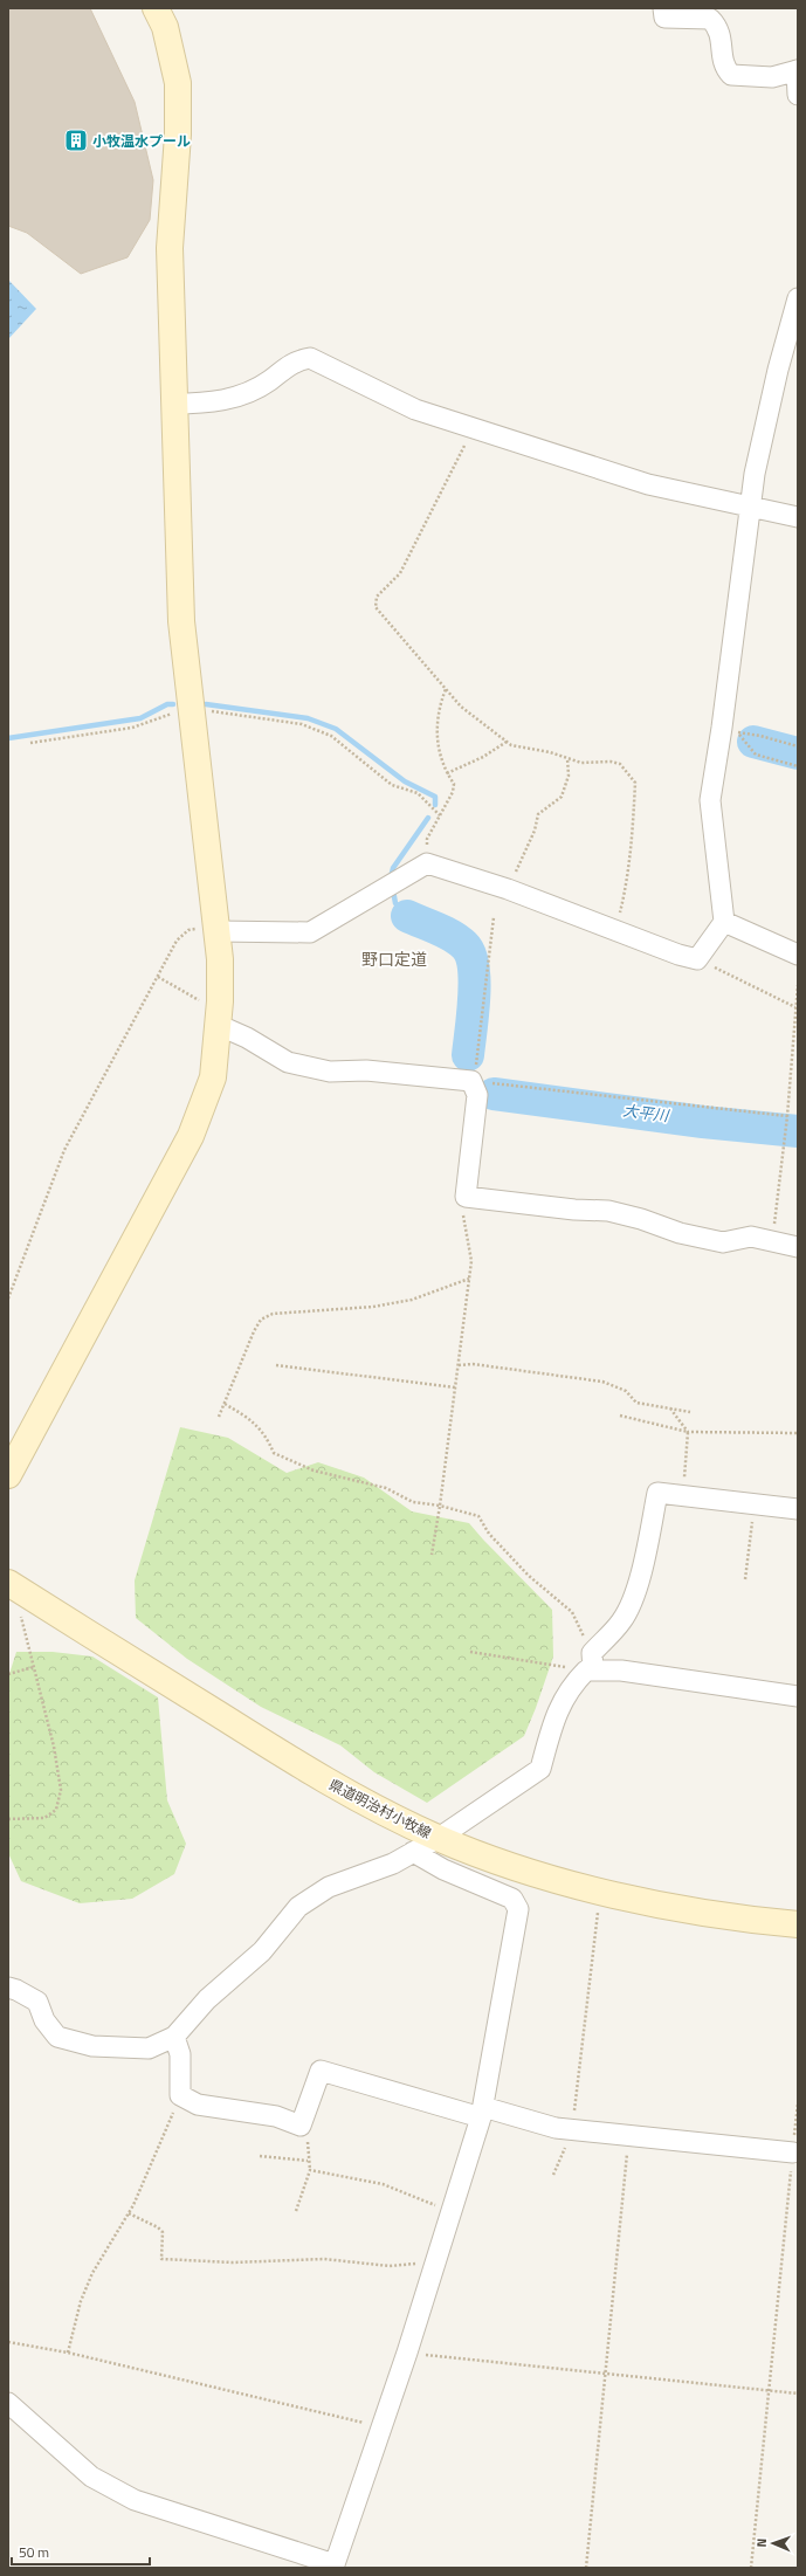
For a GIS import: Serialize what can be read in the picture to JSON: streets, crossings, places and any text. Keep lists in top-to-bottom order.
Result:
{
  "streets": {
    "street": ["県道明治村小牧線"]
  },
  "districts": ["野口定道"],
  "water": ["大平川"],
  "places": {
    "building": ["小牧温水プール"]
  },
  "scale_bar": "50 m",
  "north": "left"
}
